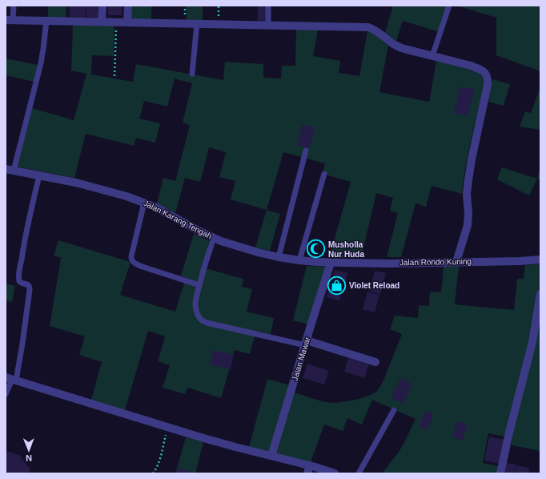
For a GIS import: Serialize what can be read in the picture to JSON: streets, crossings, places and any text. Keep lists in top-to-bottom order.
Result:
{
  "streets": {
    "street": ["Jalan Karang Tengah", "Jalan Rondo Kuning", "Jalan Mawar"]
  },
  "crossings": [
    ["Jalan Karang Tengah", "Jalan Rondo Kuning"],
    ["Jalan Karang Tengah", "Jalan Mawar"],
    ["Jalan Rondo Kuning", "Jalan Mawar"]
  ],
  "places": {
    "mosque": ["Musholla Nur Huda"],
    "shop": ["Violet Reload"]
  },
  "north": "bottom"
}
